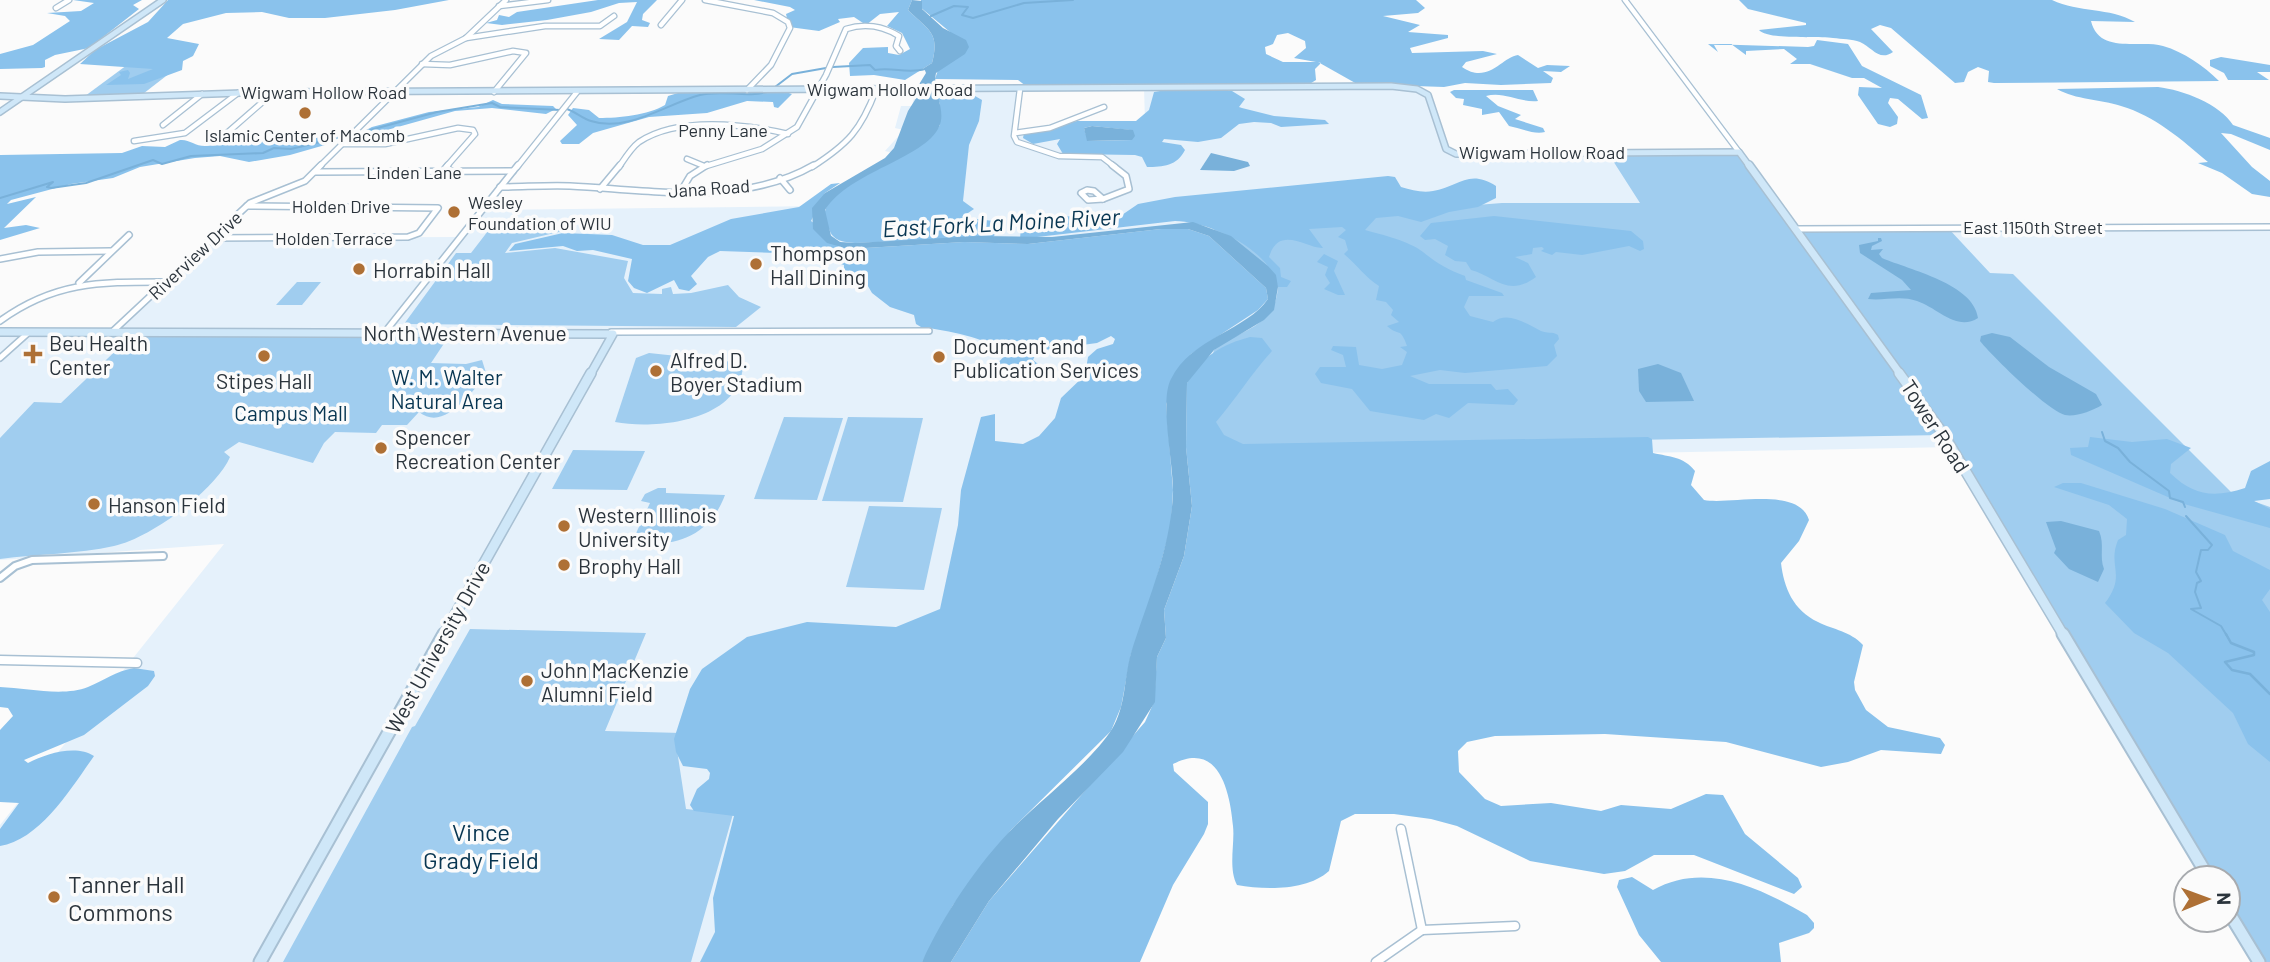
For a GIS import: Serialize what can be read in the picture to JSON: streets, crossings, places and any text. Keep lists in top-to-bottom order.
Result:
{
  "streets": {
    "street": [
      "Wigwam Hollow Road",
      "Penny Lane",
      "Linden Lane",
      "Jana Road",
      "Holden Drive",
      "East 1150th Street",
      "Holden Terrace",
      "Riverview Drive",
      "North Western Avenue",
      "Tower Road",
      "West University Drive"
    ]
  },
  "crossings": [
    ["Wigwam Hollow Road", "Jana Road"],
    ["Wigwam Hollow Road", "Riverview Drive"],
    ["Wigwam Hollow Road", "Tower Road"],
    ["Penny Lane", "Jana Road"],
    ["Linden Lane", "Riverview Drive"],
    ["Holden Drive", "Holden Terrace"],
    ["Holden Drive", "Riverview Drive"],
    ["East 1150th Street", "Tower Road"],
    ["Holden Terrace", "Riverview Drive"],
    ["Riverview Drive", "North Western Avenue"],
    ["North Western Avenue", "West University Drive"]
  ],
  "water": ["East Fork La Moine River"],
  "parks": ["W. M. Walter Natural Area", "Campus Mall", "Vince Grady Field"],
  "places": {
    "other": [
      "Islamic Center of Macomb",
      "Wesley Foundation of WIU",
      "Thompson Hall Dining",
      "Horrabin Hall",
      "Stipes Hall",
      "Document and Publication Services",
      "Alfred D. Boyer Stadium",
      "Spencer Recreation Center",
      "Hanson Field",
      "Western Illinois University",
      "Brophy Hall",
      "John MacKenzie Alumni Field",
      "Tanner Hall Commons"
    ],
    "health": ["Beu Health Center"]
  },
  "north": "right"
}
